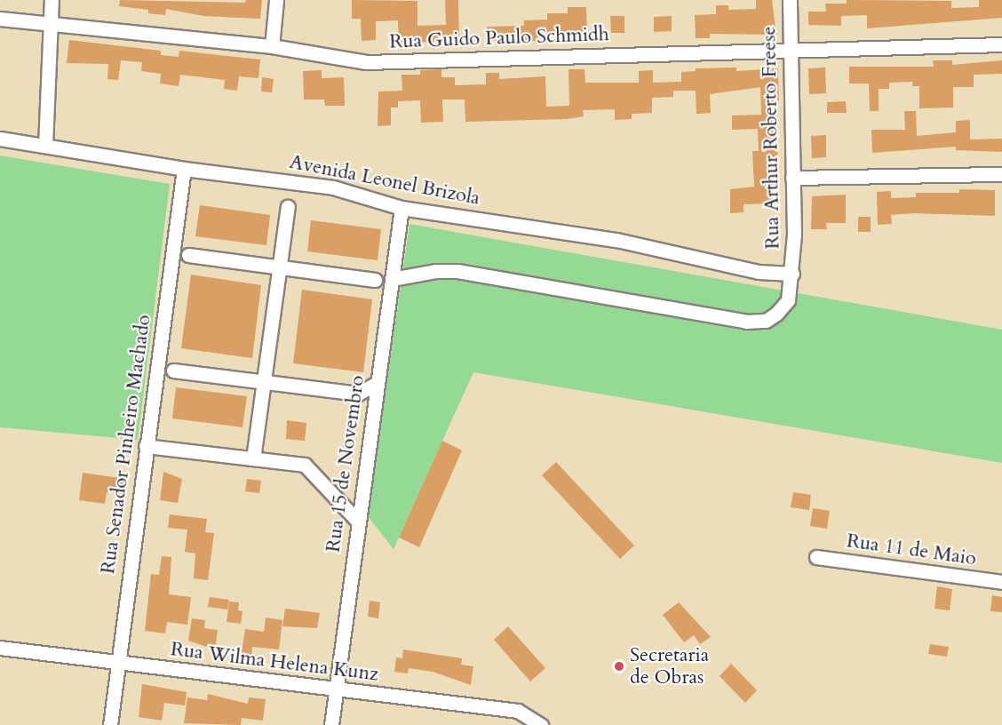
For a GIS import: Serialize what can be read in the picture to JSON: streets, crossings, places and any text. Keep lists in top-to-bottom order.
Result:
{
  "streets": {
    "street": [
      "Rua Guido Paulo Schmidh",
      "Rua Arthur Roberto Freese",
      "Avenida Leonel Brizola",
      "Rua Senador Pinheiro Machado",
      "Rua 15 de Novembro",
      "Rua 11 de Maio",
      "Rua Wilma Helena Kunz"
    ]
  },
  "crossings": [
    ["Rua Guido Paulo Schmidh", "Rua Arthur Roberto Freese"],
    ["Rua Arthur Roberto Freese", "Avenida Leonel Brizola"],
    ["Rua Arthur Roberto Freese", "Rua 15 de Novembro"],
    ["Avenida Leonel Brizola", "Rua Senador Pinheiro Machado"],
    ["Avenida Leonel Brizola", "Rua 15 de Novembro"],
    ["Rua Senador Pinheiro Machado", "Rua Wilma Helena Kunz"],
    ["Rua 15 de Novembro", "Rua Wilma Helena Kunz"]
  ],
  "places": ["Secretaria de Obras"]
}
